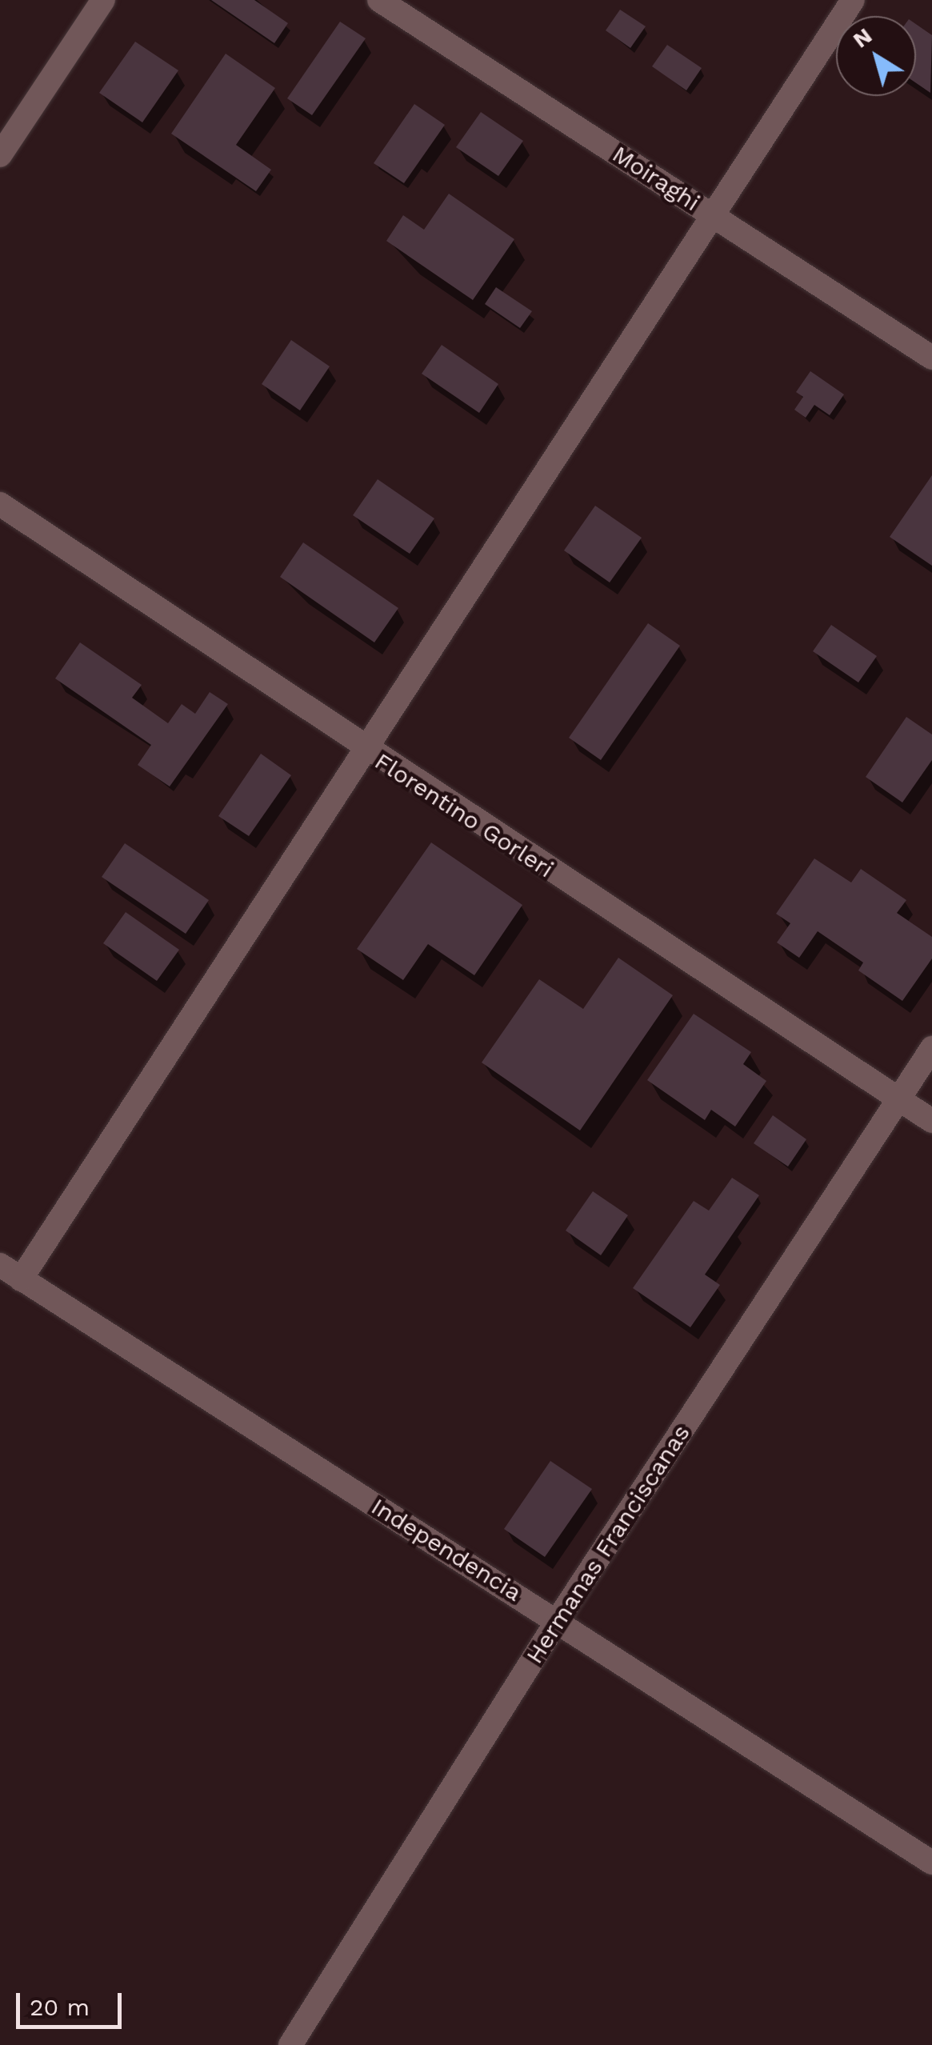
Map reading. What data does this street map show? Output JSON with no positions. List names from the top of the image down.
{
  "streets": {
    "street": [
      "Moiraghi",
      "Florentino Gorleri",
      "Hermanas Franciscanas",
      "Independencia"
    ]
  },
  "crossings": [
    ["Florentino Gorleri", "Hermanas Franciscanas"],
    ["Hermanas Franciscanas", "Independencia"]
  ],
  "scale_bar": "20 m",
  "north": "top left"
}
